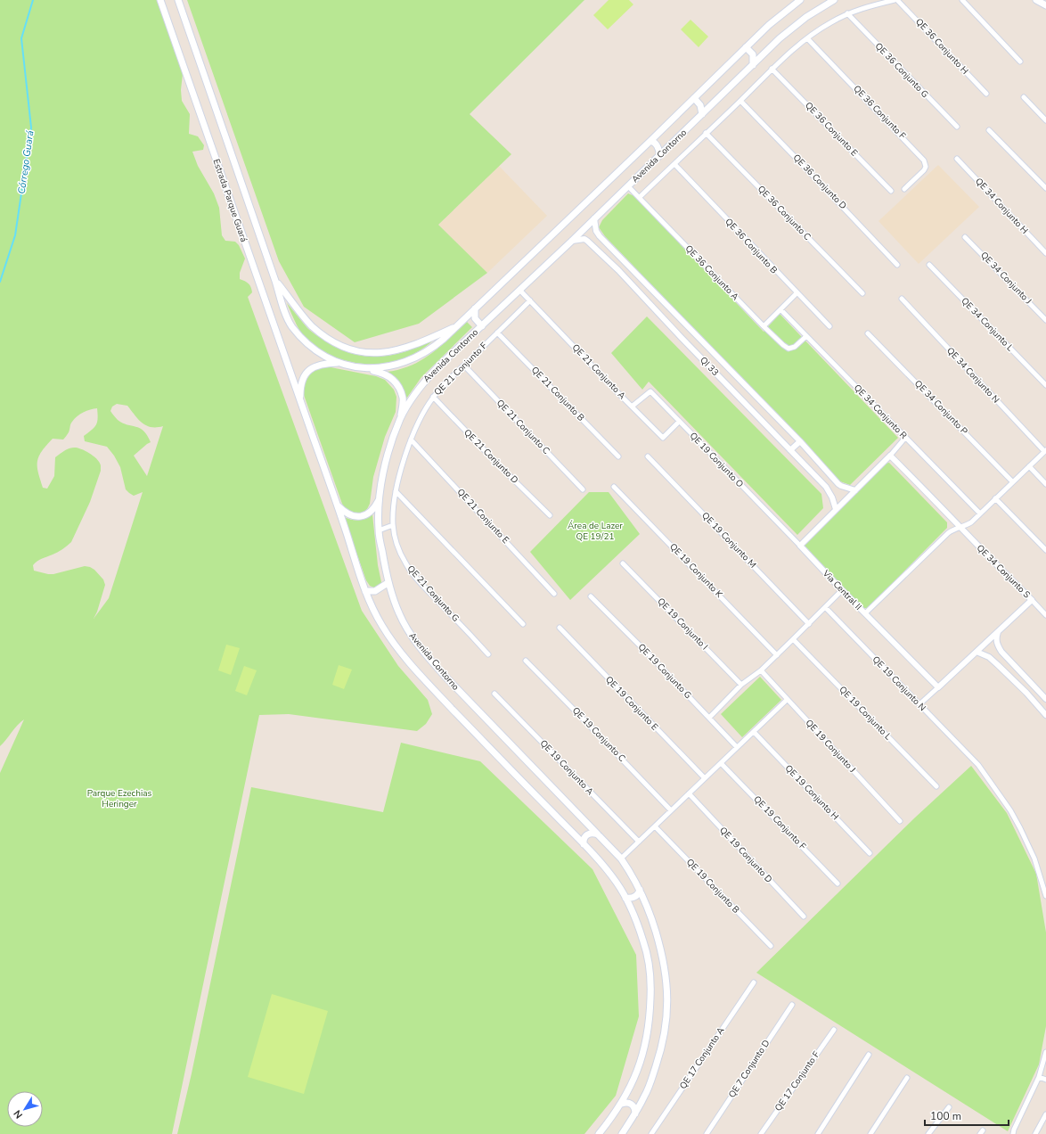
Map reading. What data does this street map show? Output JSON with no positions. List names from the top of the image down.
{
  "streets": {
    "main road": ["Avenida Contorno", "Estrada Parque Guará"],
    "street": [
      "QE 36 Conjunto H",
      "QE 36 Conjunto G",
      "QE 36 Conjunto F",
      "QE 36 Conjunto E",
      "QE 36 Conjunto D",
      "QE 34 Conjunto H",
      "QE 36 Conjunto C",
      "QE 36 Conjunto B",
      "QE 36 Conjunto A",
      "QE 34 Conjunto J",
      "QE 34 Conjunto L",
      "QI 33",
      "QE 21 Conjunto F",
      "QE 21 Conjunto A",
      "QE 34 Conjunto N",
      "QE 21 Conjunto B",
      "QE 34 Conjunto P",
      "QE 34 Conjunto R",
      "QE 21 Conjunto C",
      "QE 21 Conjunto D",
      "QE 19 Conjunto O",
      "QE 21 Conjunto E",
      "QE 19 Conjunto M",
      "QE 19 Conjunto K",
      "QE 34 Conjunto S",
      "Via Central II",
      "QE 21 Conjunto G",
      "QE 19 Conjunto I",
      "QE 19 Conjunto G",
      "QE 19 Conjunto N",
      "QE 19 Conjunto E",
      "QE 19 Conjunto L",
      "QE 19 Conjunto C",
      "QE 19 Conjunto J",
      "QE 19 Conjunto A",
      "QE 19 Conjunto H",
      "QE 19 Conjunto F",
      "QE 19 Conjunto D",
      "QE 19 Conjunto B",
      "QE 17 Conjunto A",
      "QE 7 Conjunto D",
      "QE 17 Conjunto F"
    ]
  },
  "crossings": [
    ["Avenida Contorno", "Estrada Parque Guará"],
    ["Avenida Contorno", "QE 36 Conjunto A"],
    ["Avenida Contorno", "QI 33"],
    ["Avenida Contorno", "QE 21 Conjunto A"],
    ["QE 36 Conjunto A", "QE 34 Conjunto R"],
    ["QE 21 Conjunto F", "QE 21 Conjunto A"],
    ["QE 21 Conjunto F", "QE 21 Conjunto B"],
    ["QE 21 Conjunto F", "QE 21 Conjunto C"],
    ["QE 21 Conjunto F", "QE 21 Conjunto D"],
    ["QE 21 Conjunto F", "QE 21 Conjunto E"],
    ["QE 21 Conjunto F", "QE 21 Conjunto G"],
    ["QE 21 Conjunto A", "QE 19 Conjunto O"],
    ["QE 19 Conjunto O", "Via Central II"]
  ],
  "water": ["Córrego Guará"],
  "parks": ["Área de Lazer QE 19/21", "Parque Ezechias Heringer"],
  "scale_bar": "100 m",
  "north": "bottom left"
}
